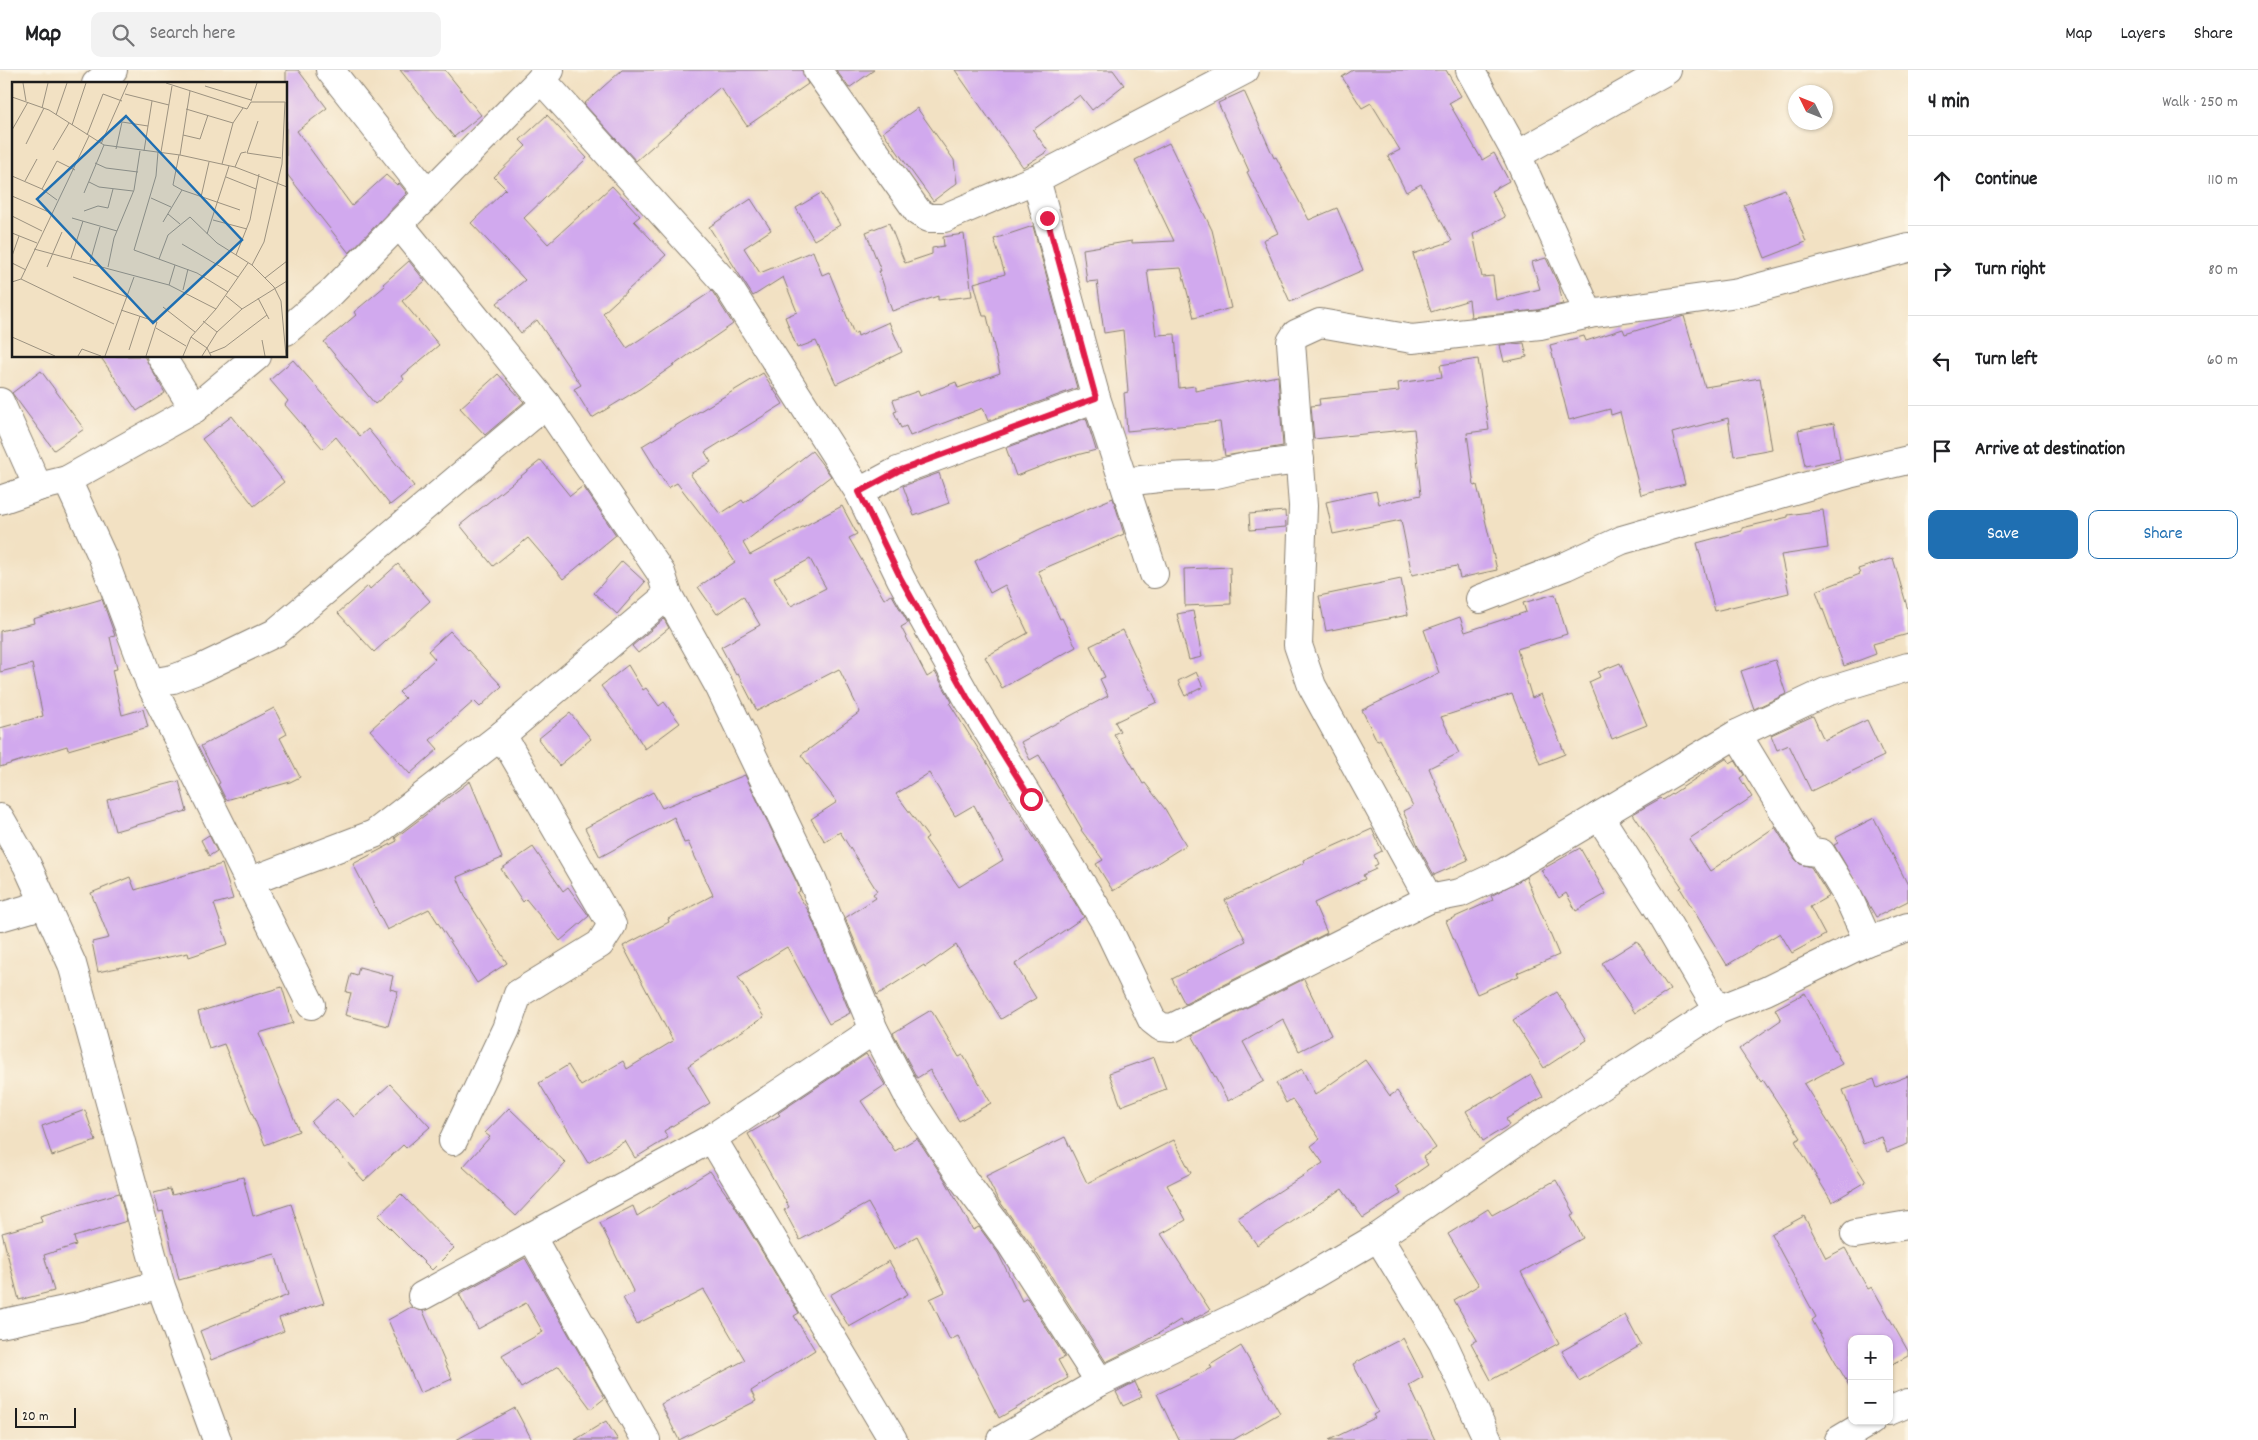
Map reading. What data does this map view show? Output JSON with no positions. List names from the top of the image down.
{
  "scale_bar": "20 m",
  "north": "top left",
  "page": {
    "header": "Map",
    "search": "Search here",
    "nav": ["Map", "Layers", "Share"],
    "heading": ["4 min", "Walk · 250 m"],
    "list": [
      ["Continue", "110 m"],
      ["Turn right", "80 m"],
      ["Turn left", "60 m"],
      "Arrive at destination"
    ],
    "buttons": ["Save", "Share"],
    "map_buttons": ["+", "−"],
    "scale": "20 m"
  }
}
